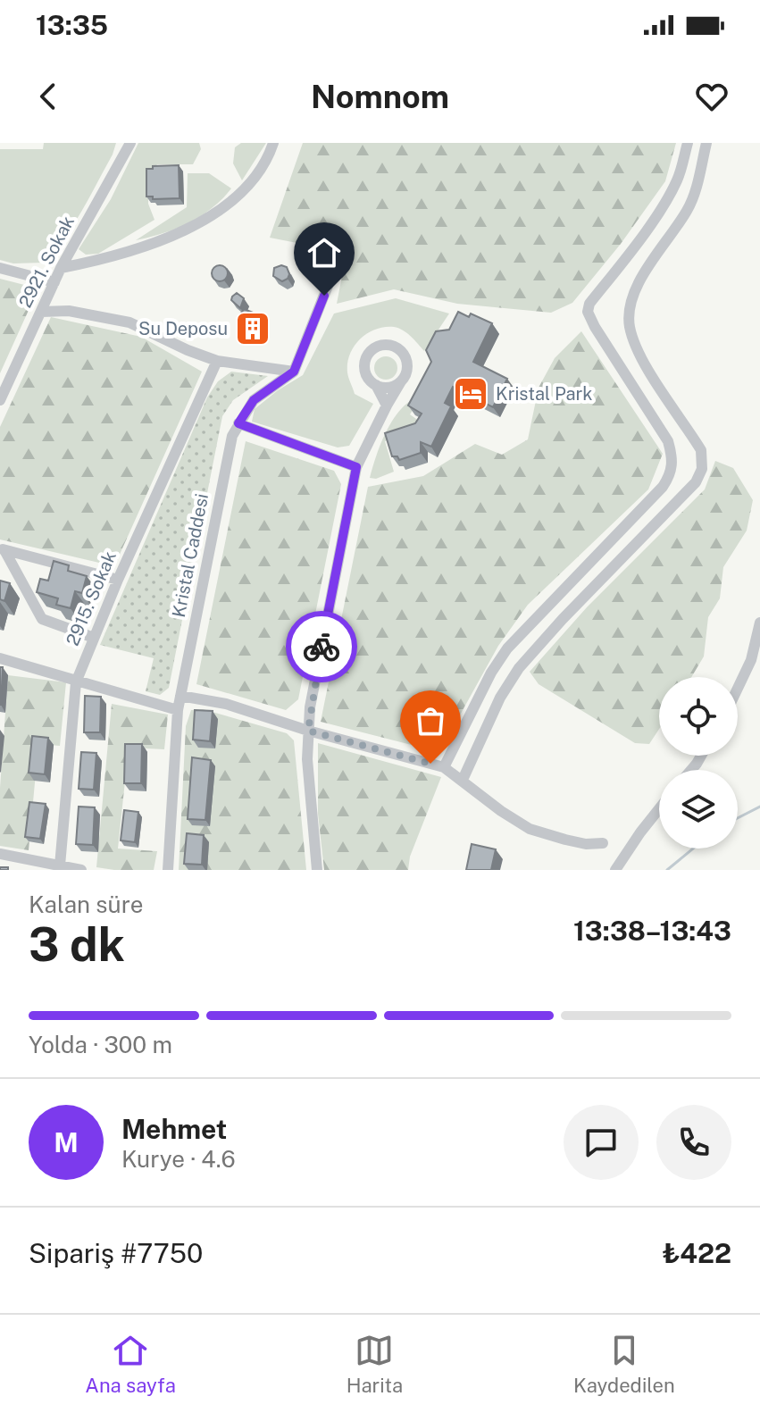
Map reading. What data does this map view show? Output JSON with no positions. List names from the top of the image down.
{
  "streets": {
    "street": ["2921. Sokak", "Kristal Caddesi", "2915. Sokak"]
  },
  "places": {
    "building": ["Su Deposu"],
    "hotel": ["Kristal Park"]
  },
  "page": {
    "status": "13:35",
    "header": "Nomnom",
    "heading": ["3 dk", "Kalan süre", "13:38–13:43"],
    "panel": [
      "Mehmet",
      "Kurye · 4.6",
      "Sipariş #7750",
      "₺422"
    ],
    "bar": "Yolda · 300 m",
    "round": "M",
    "tabs": ["Ana sayfa", "Harita", "Kaydedilen"]
  }
}
